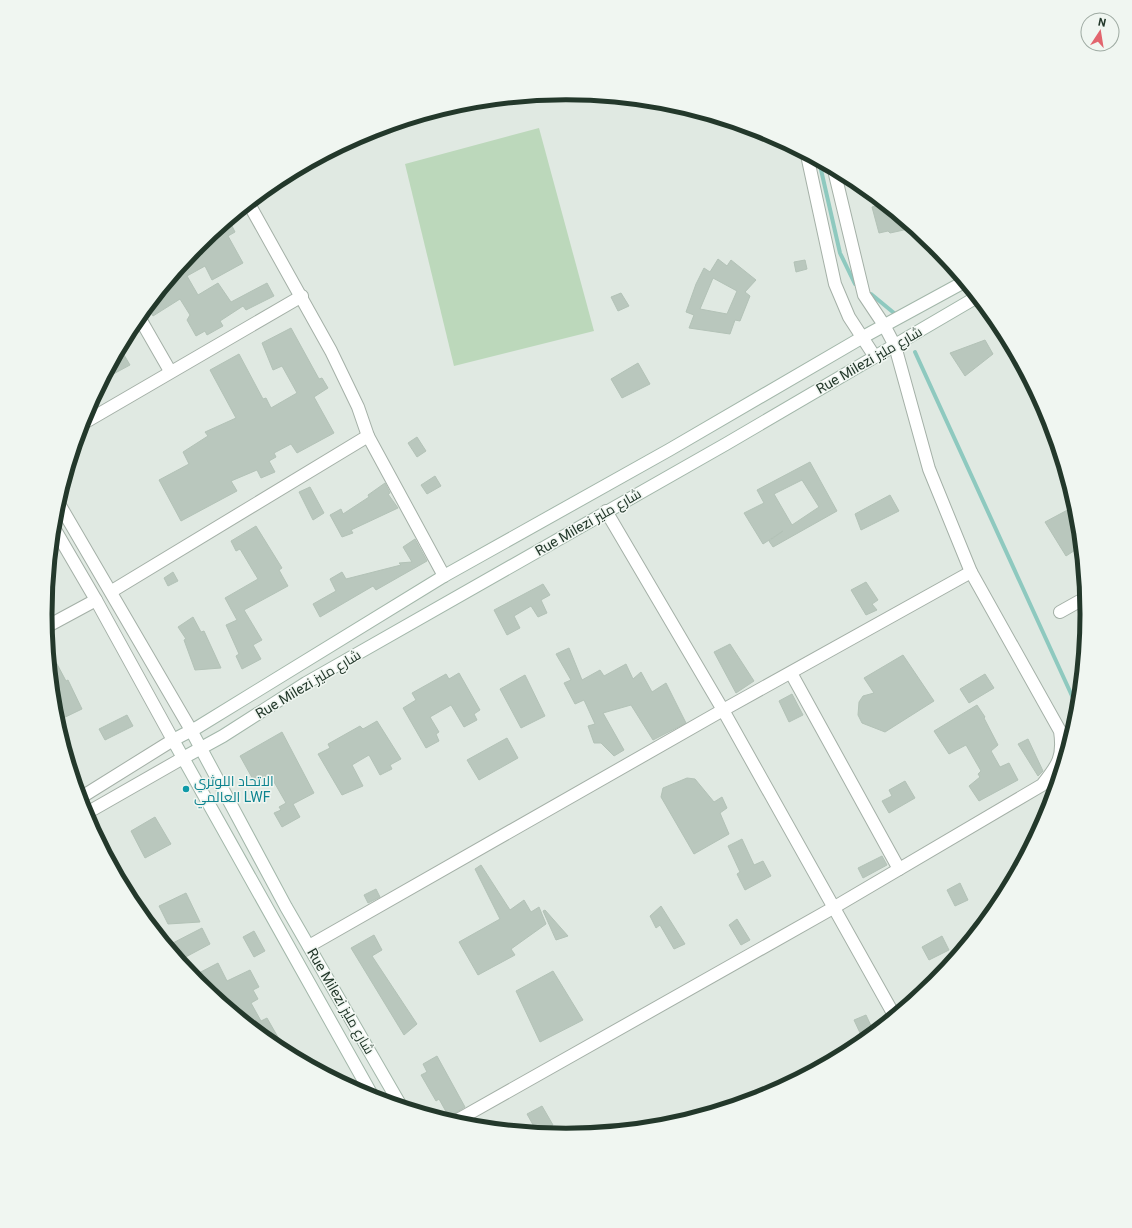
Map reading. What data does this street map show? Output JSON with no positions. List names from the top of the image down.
{
  "streets": {
    "street": ["Rue Milezi شارع مليز"]
  },
  "places": ["الاتحاد اللوثري العالمي LWF"],
  "north": "top"
}
